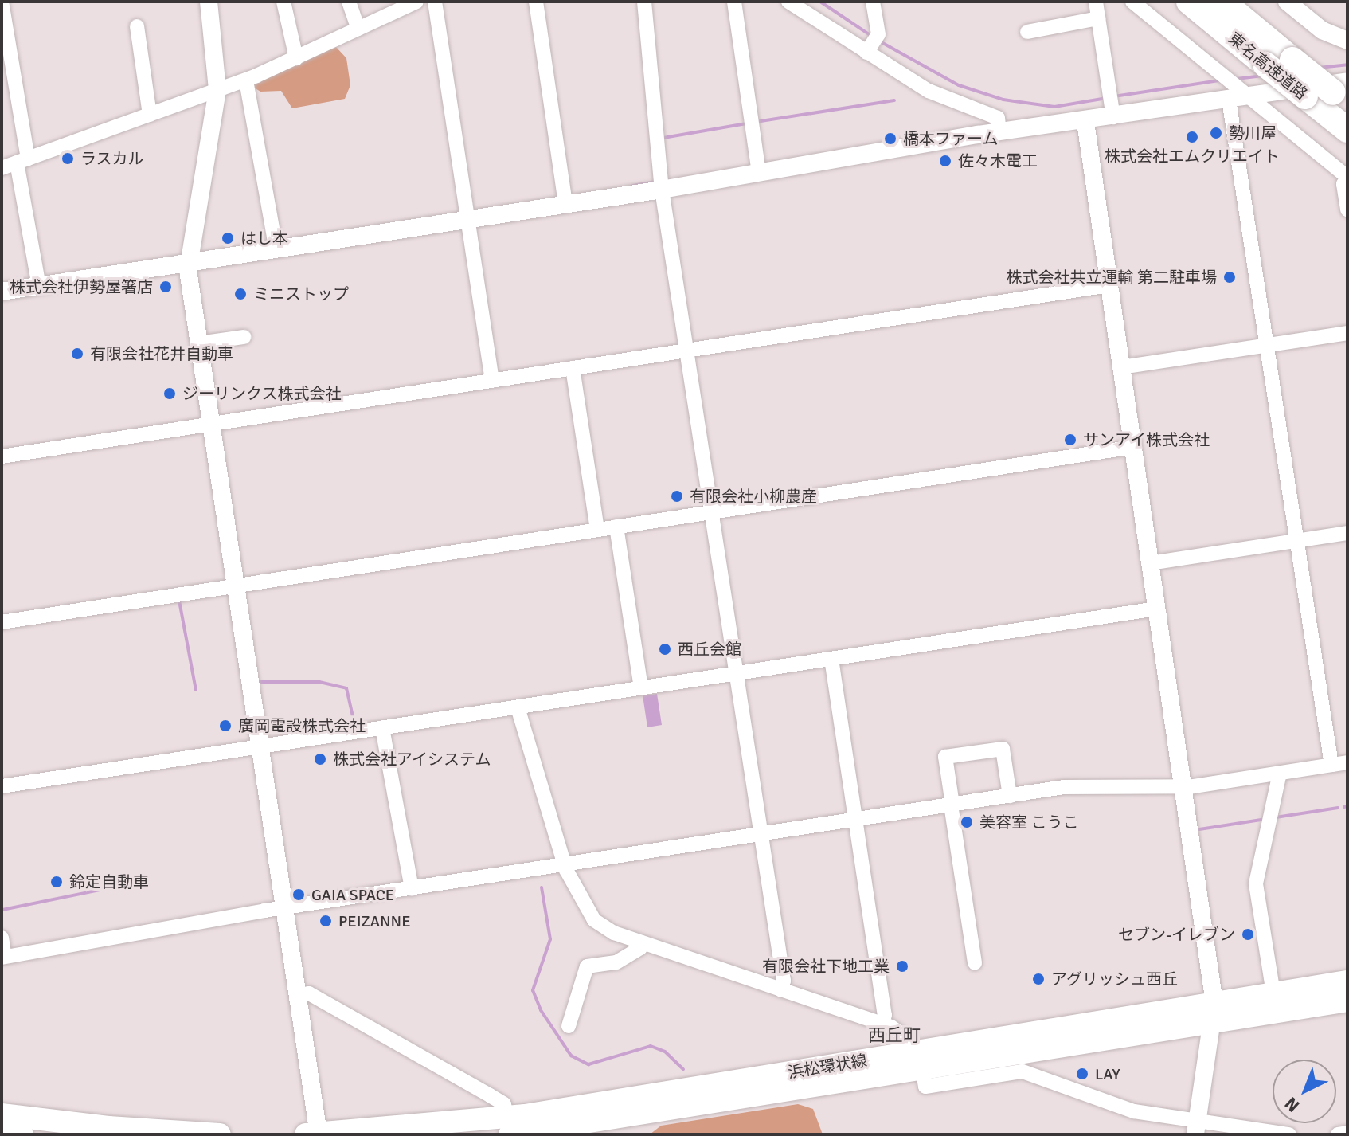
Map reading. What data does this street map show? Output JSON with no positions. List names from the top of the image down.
{
  "streets": {
    "highway": ["東名高速道路"],
    "main road": ["浜松環状線"]
  },
  "districts": ["西丘町"],
  "places": [
    "勢川屋",
    "株式会社エムクリエイト",
    "橋本ファーム",
    "ラスカル",
    "佐々木電工",
    "はし本",
    "株式会社共立運輸 第二駐車場",
    "株式会社伊勢屋箸店",
    "ミニストップ",
    "有限会社花井自動車",
    "ジーリンクス株式会社",
    "サンアイ株式会社",
    "有限会社小柳農産",
    "西丘会館",
    "廣岡電設株式会社",
    "株式会社アイシステム",
    "美容室 こうこ",
    "鈴定自動車",
    "GAIA SPACE",
    "PEIZANNE",
    "セブン-イレブン",
    "有限会社下地工業",
    "アグリッシュ西丘",
    "LAY"
  ],
  "north": "bottom left"
}
